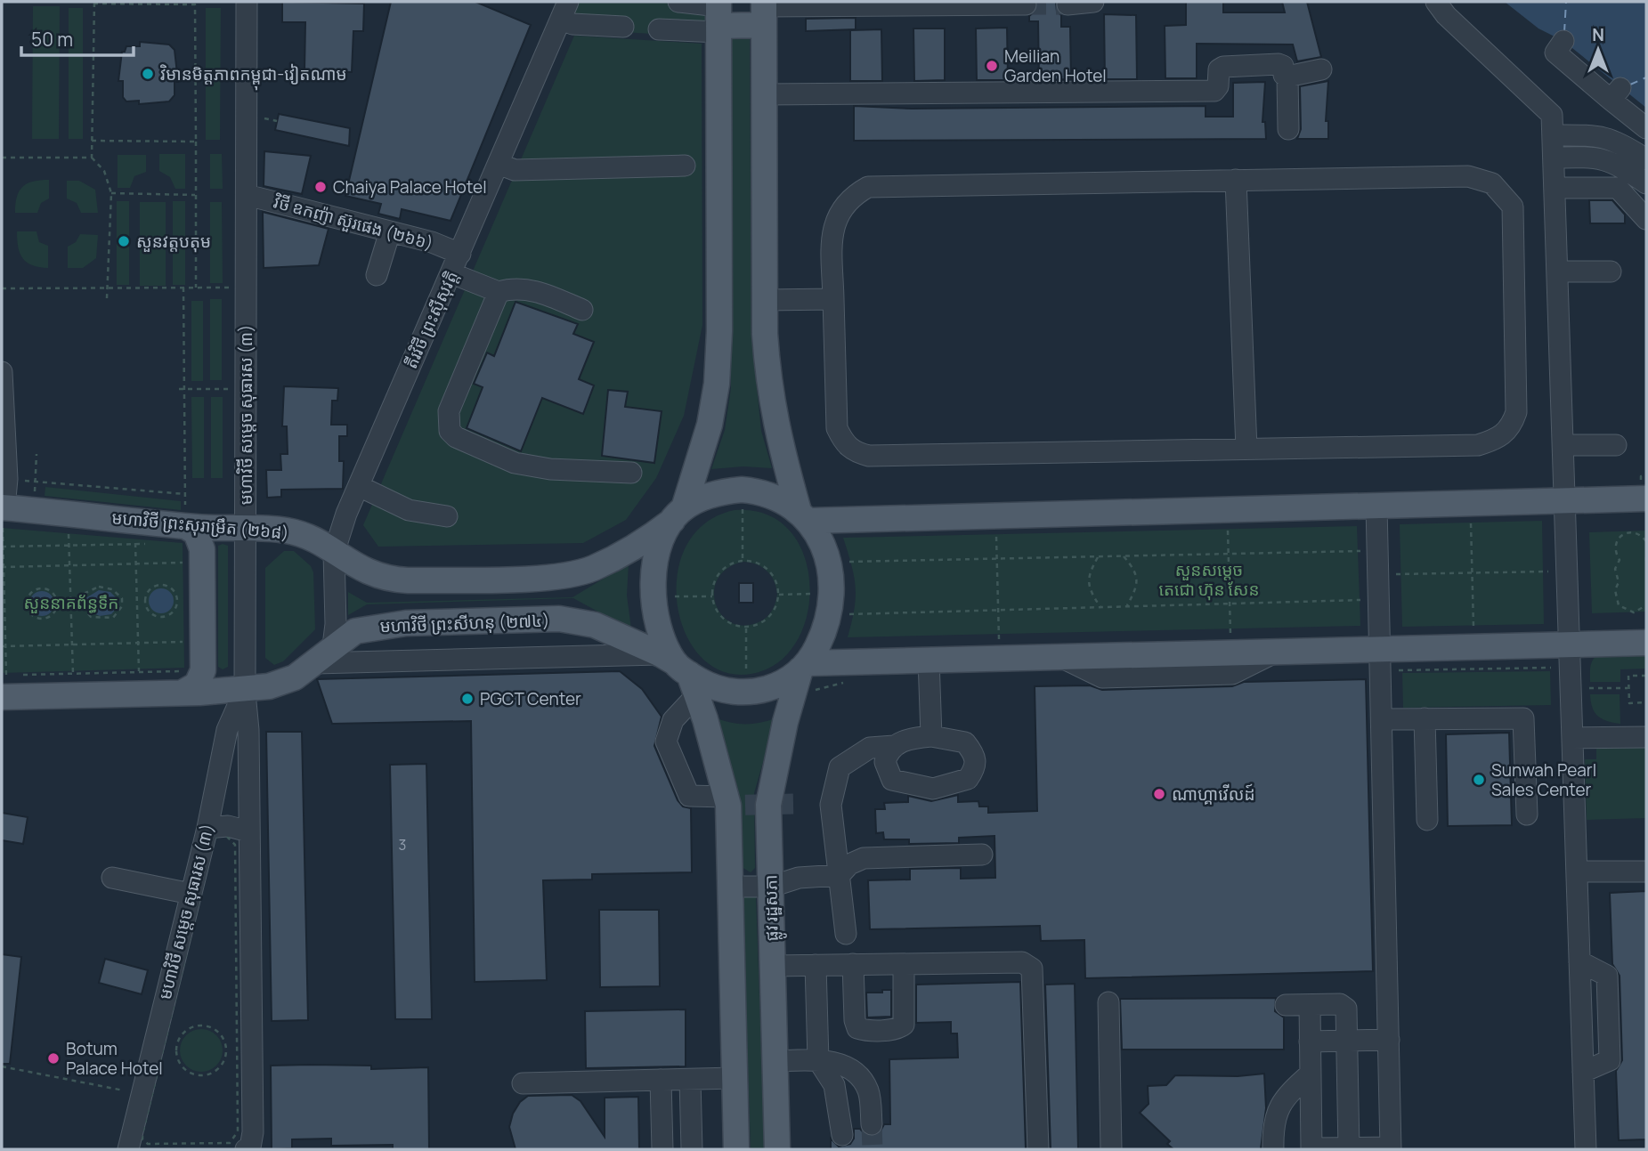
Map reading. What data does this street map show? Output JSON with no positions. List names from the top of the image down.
{
  "streets": {
    "main road": ["មហាវិថី ព្រះសុរាម្រឹត (២៦៨)", "មហាវិថី ព្រះសីហនុ (២៧៤)", "ផ្លូវ រដ្ឋសភា"],
    "street": ["វិថី ឧកញ៉ា ស៊ួរផេង (២៦៦)", "តីរវិថី ព្រះស៊ីសុវត្តិ", "មហាវិថី សម្តេច សុធារស (៣)"]
  },
  "crossings": [
    ["វិថី ឧកញ៉ា ស៊ួរផេង (២៦៦)", "តីរវិថី ព្រះស៊ីសុវត្តិ"],
    ["វិថី ឧកញ៉ា ស៊ួរផេង (២៦៦)", "មហាវិថី សម្តេច សុធារស (៣)"],
    ["តីរវិថី ព្រះស៊ីសុវត្តិ", "មហាវិថី ព្រះសុរាម្រឹត (២៦៨)"],
    ["តីរវិថី ព្រះស៊ីសុវត្តិ", "មហាវិថី ព្រះសីហនុ (២៧៤)"],
    ["មហាវិថី សម្តេច សុធារស (៣)", "មហាវិថី ព្រះសុរាម្រឹត (២៦៨)"],
    ["មហាវិថី សម្តេច សុធារស (៣)", "មហាវិថី ព្រះសីហនុ (២៧៤)"],
    ["មហាវិថី ព្រះសុរាម្រឹត (២៦៨)", "ផ្លូវ រដ្ឋសភា"],
    ["មហាវិថី ព្រះសីហនុ (២៧៤)", "ផ្លូវ រដ្ឋសភា"]
  ],
  "parks": ["សួនសម្តេច តេជោ ហ៊ុន សែន", "សួននាគព័ន្ធទឹក"],
  "places": [
    "Meilian Garden Hotel",
    "វិមានមិត្តភាពកម្ពុជា-វៀតណាម",
    "Chaiya Palace Hotel",
    "សួនវត្តបតុម",
    "PGCT Center",
    "Sunwah Pearl Sales Center",
    "ណាហ្គាវើលដ៍",
    "Botum Palace Hotel"
  ],
  "house_numbers": ["3"],
  "scale_bar": "50 m",
  "north": "top"
}
